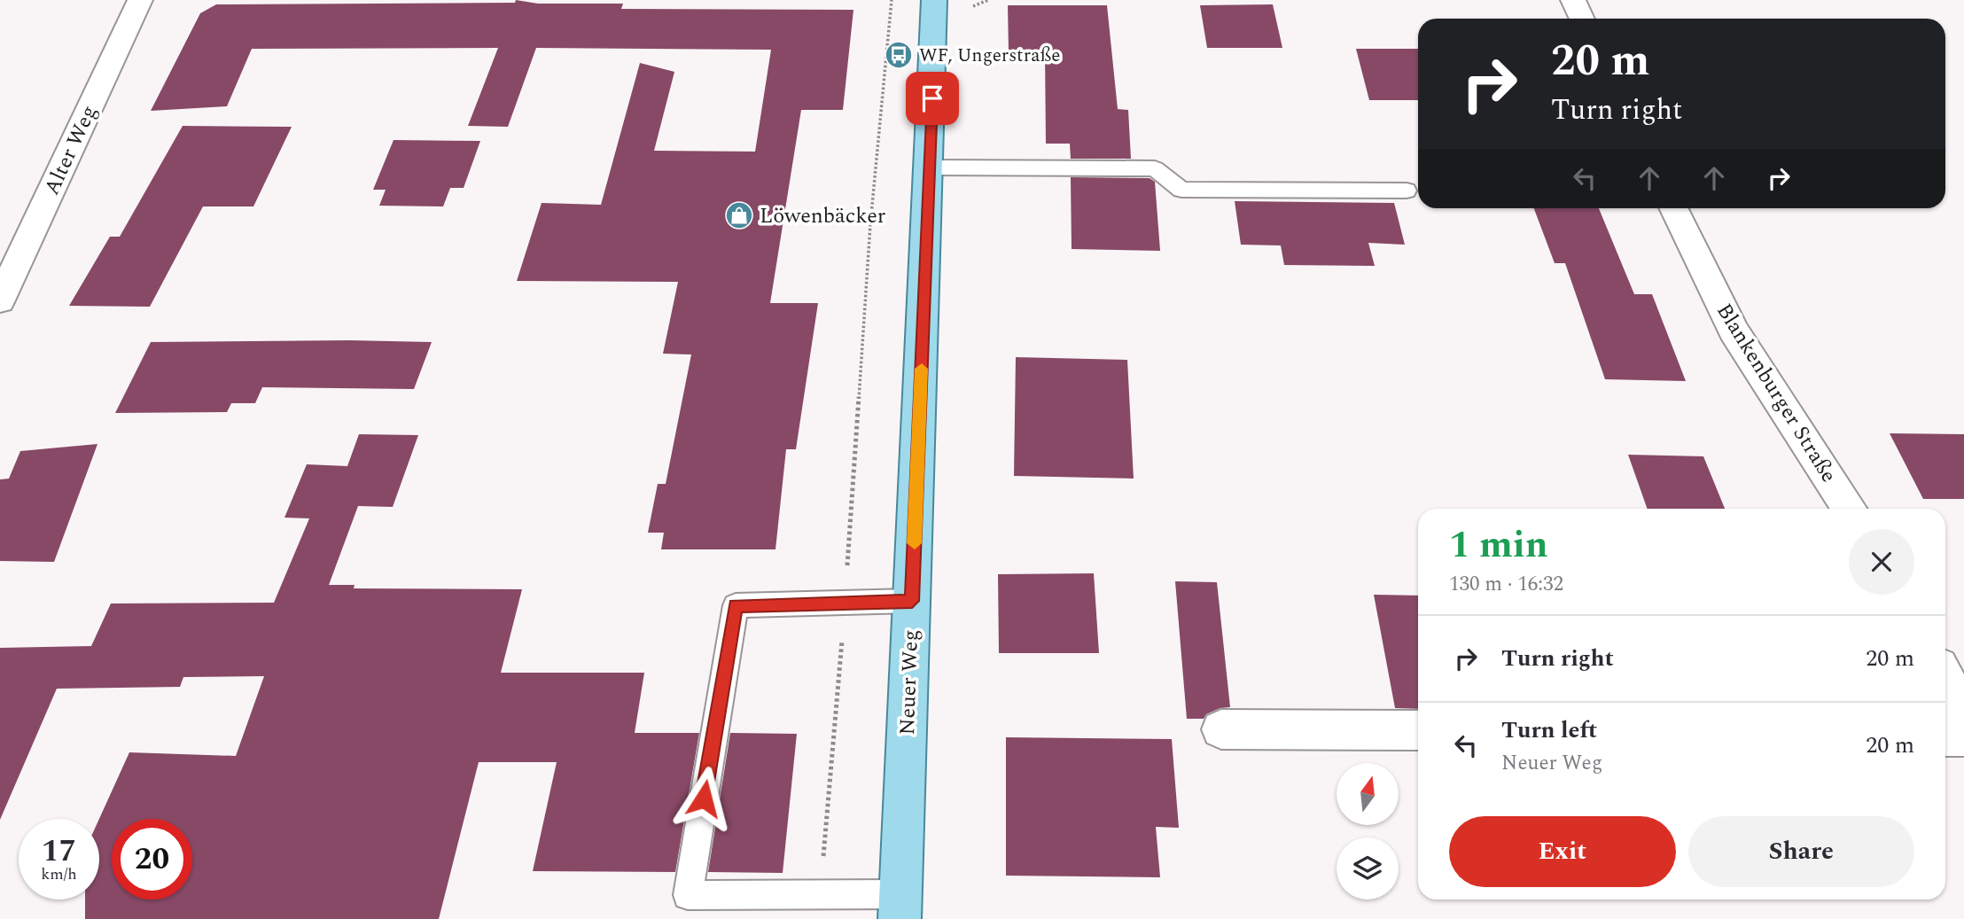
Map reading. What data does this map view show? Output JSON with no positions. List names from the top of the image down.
{
  "streets": {
    "main road": ["Neuer Weg"],
    "street": ["Alter Weg", "Blankenburger Straße"]
  },
  "places": {
    "bus stop": ["WF, Ungerstraße"],
    "shop": ["Löwenbäcker"]
  },
  "north": "top",
  "page": {
    "turn": ["20 m", "Turn right"],
    "heading": ["1 min", "130 m · 16:32"],
    "list": [
      {
        "name": "Turn right",
        "value": "20 m"
      },
      {
        "name": "Turn left",
        "note": "Neuer Weg",
        "value": "20 m"
      }
    ],
    "buttons": ["Exit", "Share"],
    "speed": "17 km/h",
    "limit": "20"
  }
}
